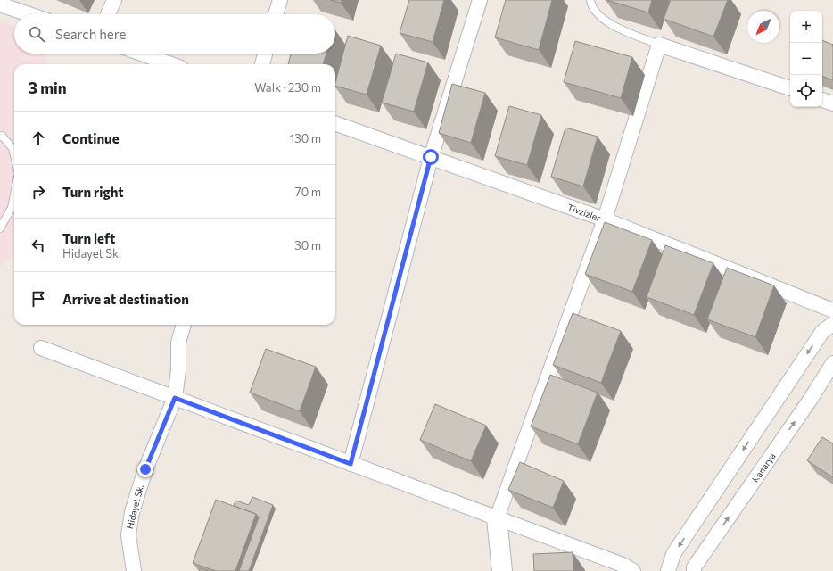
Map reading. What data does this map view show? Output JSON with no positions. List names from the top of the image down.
{
  "streets": {
    "street": ["Tivzizler", "Kanarya", "Hidayet Sk."]
  },
  "north": "bottom left",
  "page": {
    "map_buttons": ["+", "−"],
    "search": "Search here",
    "heading": ["3 min", "Walk · 230 m"],
    "list": [
      ["Continue", "130 m"],
      ["Turn right", "70 m"],
      ["Turn left", "Hidayet Sk.", "30 m"],
      "Arrive at destination"
    ]
  }
}
